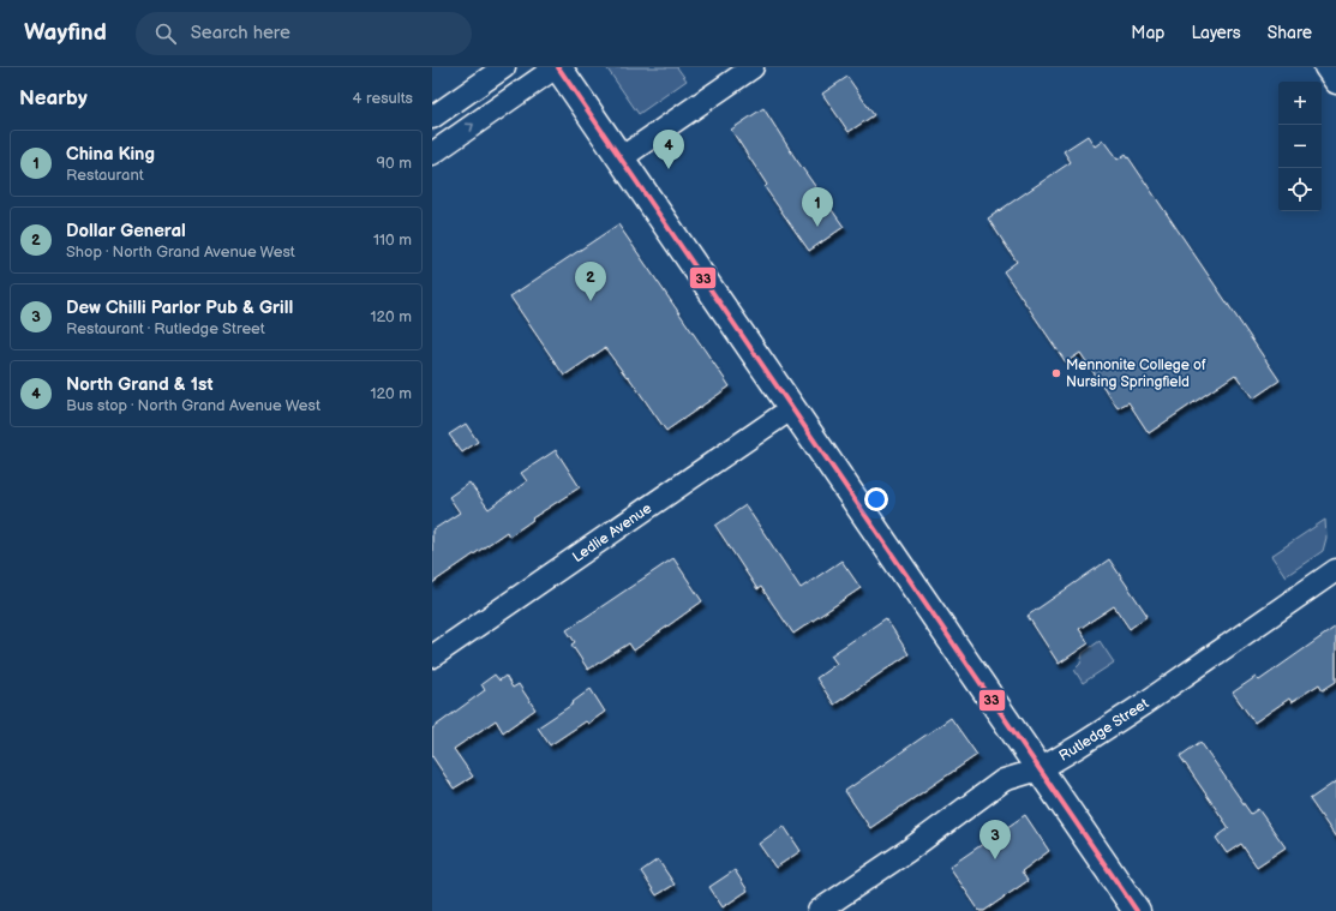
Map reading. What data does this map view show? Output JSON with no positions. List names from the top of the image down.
{
  "streets": {
    "street": ["Ledlie Avenue", "Rutledge Street"]
  },
  "places": ["Mennonite College of Nursing Springfield"],
  "lines": ["transit line 33"],
  "page": {
    "header": "Wayfind",
    "search": "Search here",
    "nav": ["Map", "Layers", "Share"],
    "heading": ["Nearby", "4 results"],
    "map_buttons": ["+", "−"],
    "list": [
      {
        "mark": "1",
        "name": "China King",
        "note": "Restaurant",
        "value": "90 m"
      },
      {
        "mark": "2",
        "name": "Dollar General",
        "note": "Shop · North Grand Avenue West",
        "value": "110 m"
      },
      {
        "mark": "3",
        "name": "Dew Chilli Parlor Pub & Grill",
        "note": "Restaurant · Rutledge Street",
        "value": "120 m"
      },
      {
        "mark": "4",
        "name": "North Grand & 1st",
        "note": "Bus stop · North Grand Avenue West",
        "value": "120 m"
      }
    ],
    "pins": [
      "4",
      "1",
      "2",
      "3"
    ]
  }
}
